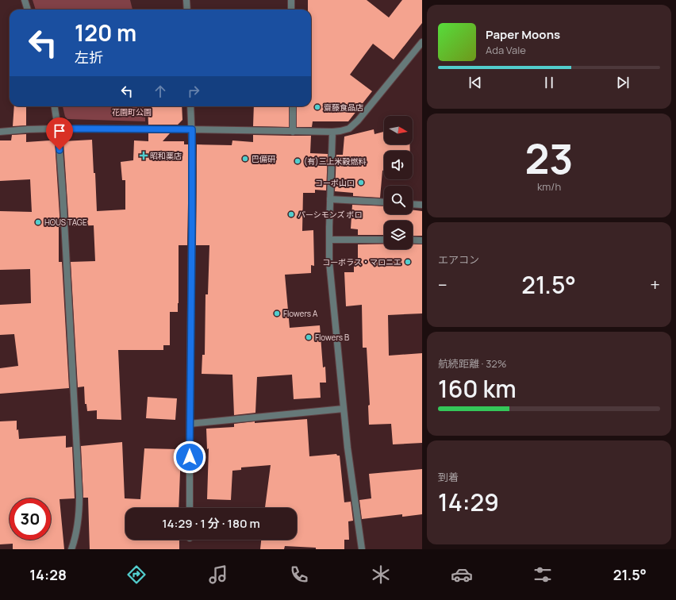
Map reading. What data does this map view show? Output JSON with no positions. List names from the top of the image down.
{
  "parks": ["花園町公園"],
  "places": {
    "other": [
      "齋藤食品店",
      "巴備研",
      "(有)三上米穀燃料",
      "コーポ山口",
      "パーシモンズ ポロ",
      "HOUS TAGE",
      "コーポラス・マロニエ",
      "Flowers A",
      "Flowers B"
    ],
    "health": ["昭和薬店"]
  },
  "north": "right",
  "page": {
    "turn": ["120 m", "左折"],
    "song": ["Paper Moons", "Ada Vale"],
    "tile": [
      ["23", "km/h"],
      "エアコン",
      ["航続距離 · 32%", "160 km"],
      ["到着", "14:29"]
    ],
    "heat": ["−", "21.5°", "+"],
    "limit": "30",
    "trip": "14:29 · 1 分 · 180 m",
    "tabs": ["14:28", "21.5°"]
  }
}
